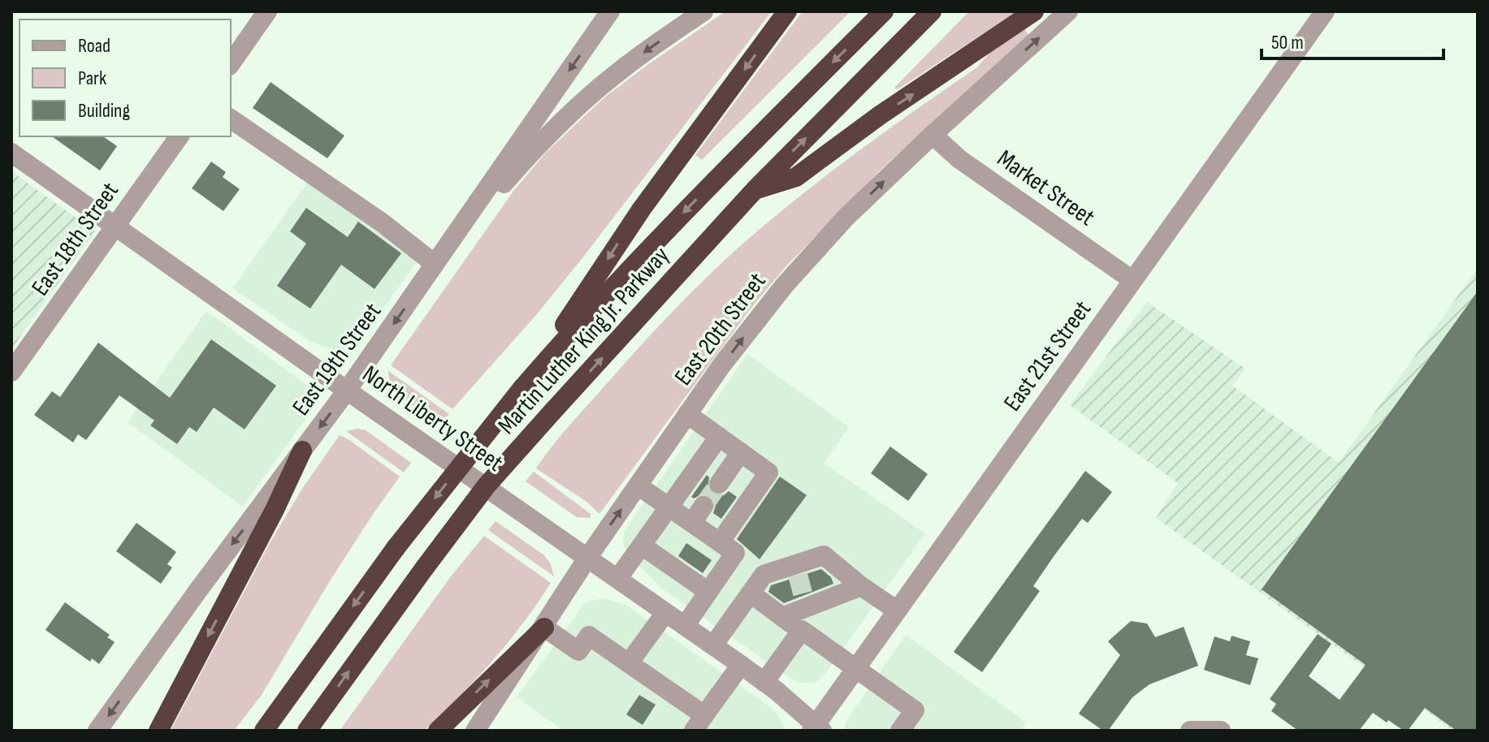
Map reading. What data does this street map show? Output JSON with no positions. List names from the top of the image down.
{
  "streets": {
    "highway": ["Martin Luther King Jr. Parkway"],
    "street": [
      "Market Street",
      "East 18th Street",
      "East 20th Street",
      "East 21st Street",
      "East 19th Street",
      "North Liberty Street"
    ]
  },
  "crossings": [
    ["Market Street", "East 20th Street"],
    ["Market Street", "East 21st Street"],
    ["East 18th Street", "North Liberty Street"],
    ["East 20th Street", "North Liberty Street"],
    ["East 21st Street", "North Liberty Street"],
    ["East 19th Street", "North Liberty Street"]
  ],
  "one_way": ["East 20th Street"],
  "legend": ["Road", "Park", "Building"],
  "scale_bar": "50 m"
}
